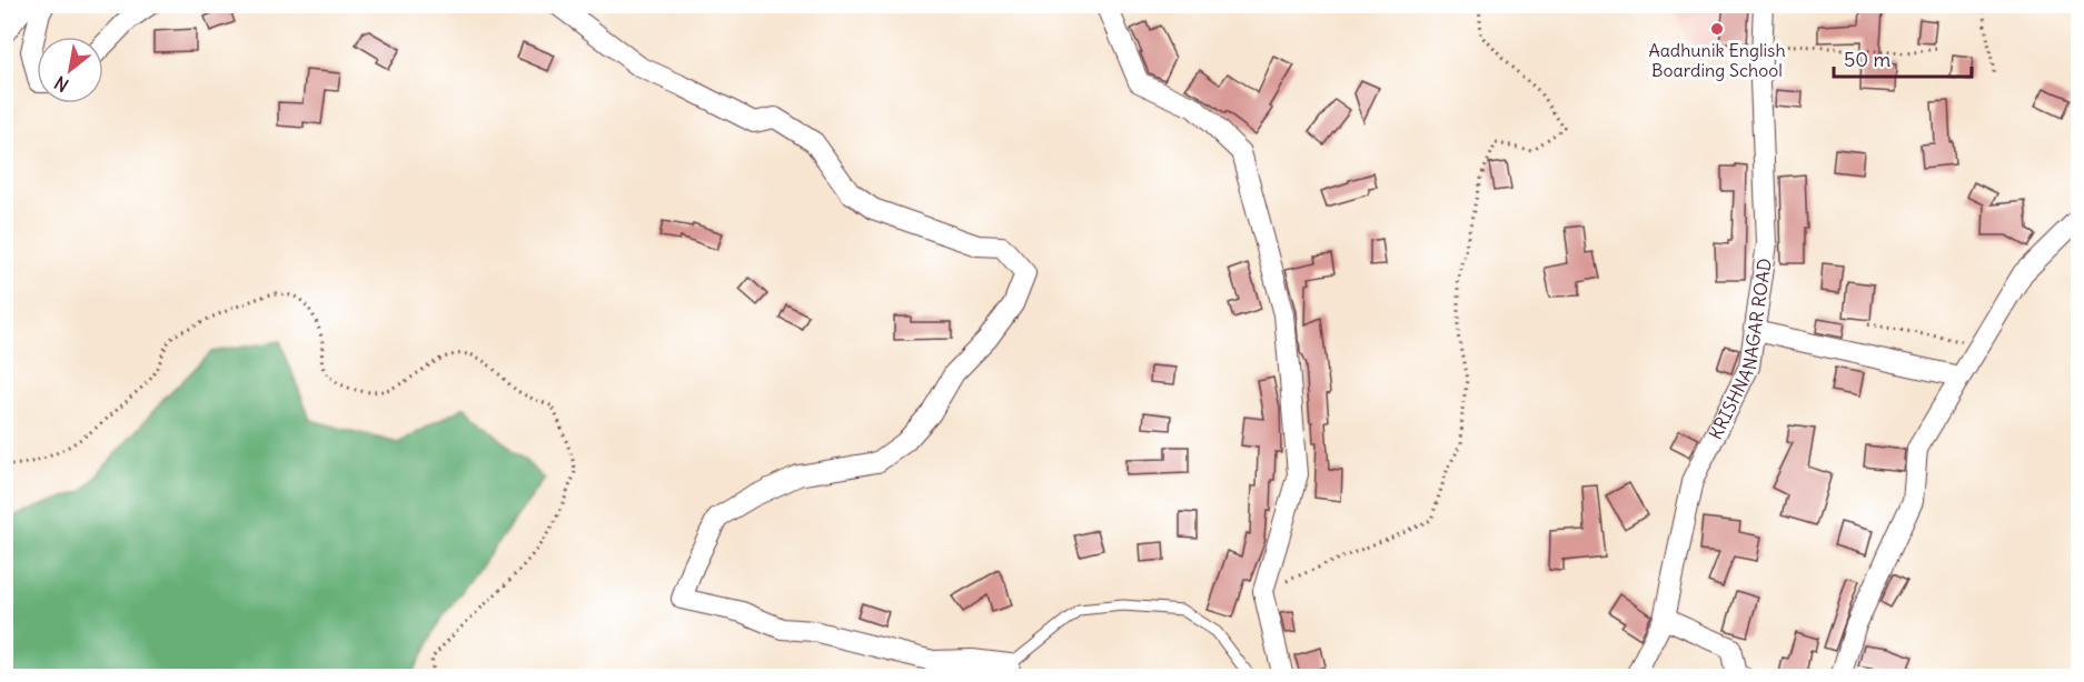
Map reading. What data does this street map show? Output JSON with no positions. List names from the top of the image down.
{
  "streets": {
    "street": ["KRISHNANAGAR ROAD"]
  },
  "places": ["Aadhunik English Boarding School"],
  "scale_bar": "50 m",
  "north": "bottom left"
}
